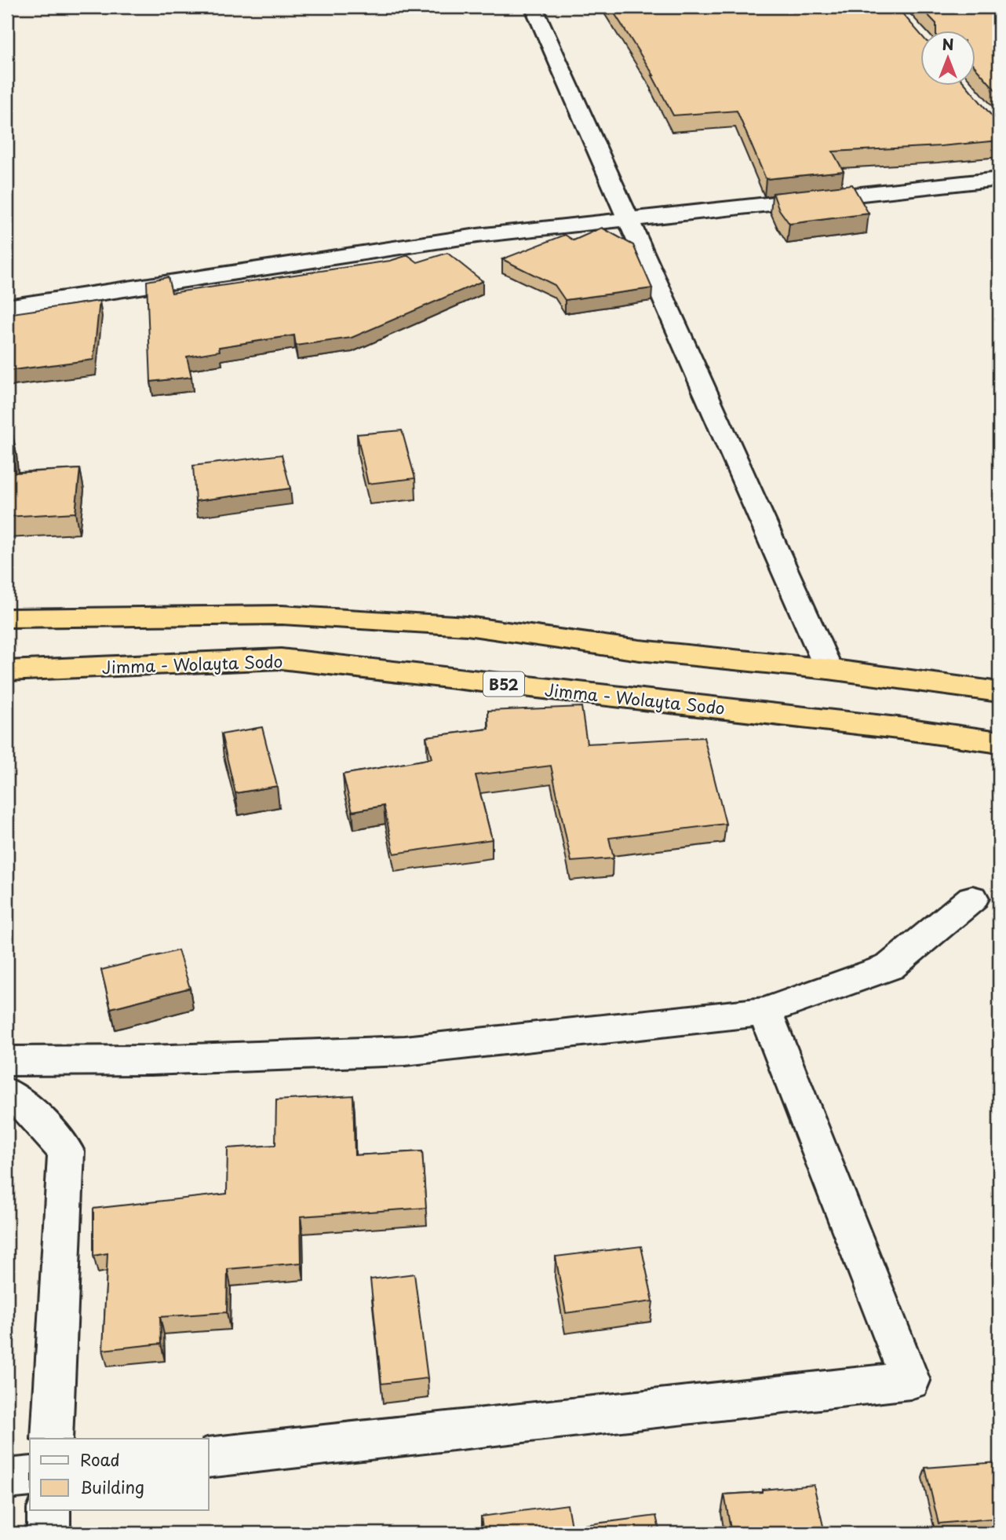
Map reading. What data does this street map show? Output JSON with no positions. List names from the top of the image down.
{
  "streets": {
    "highway": ["Jimma - Wolayta Sodo", "B52"]
  },
  "legend": ["Road", "Building"],
  "north": "top"
}
